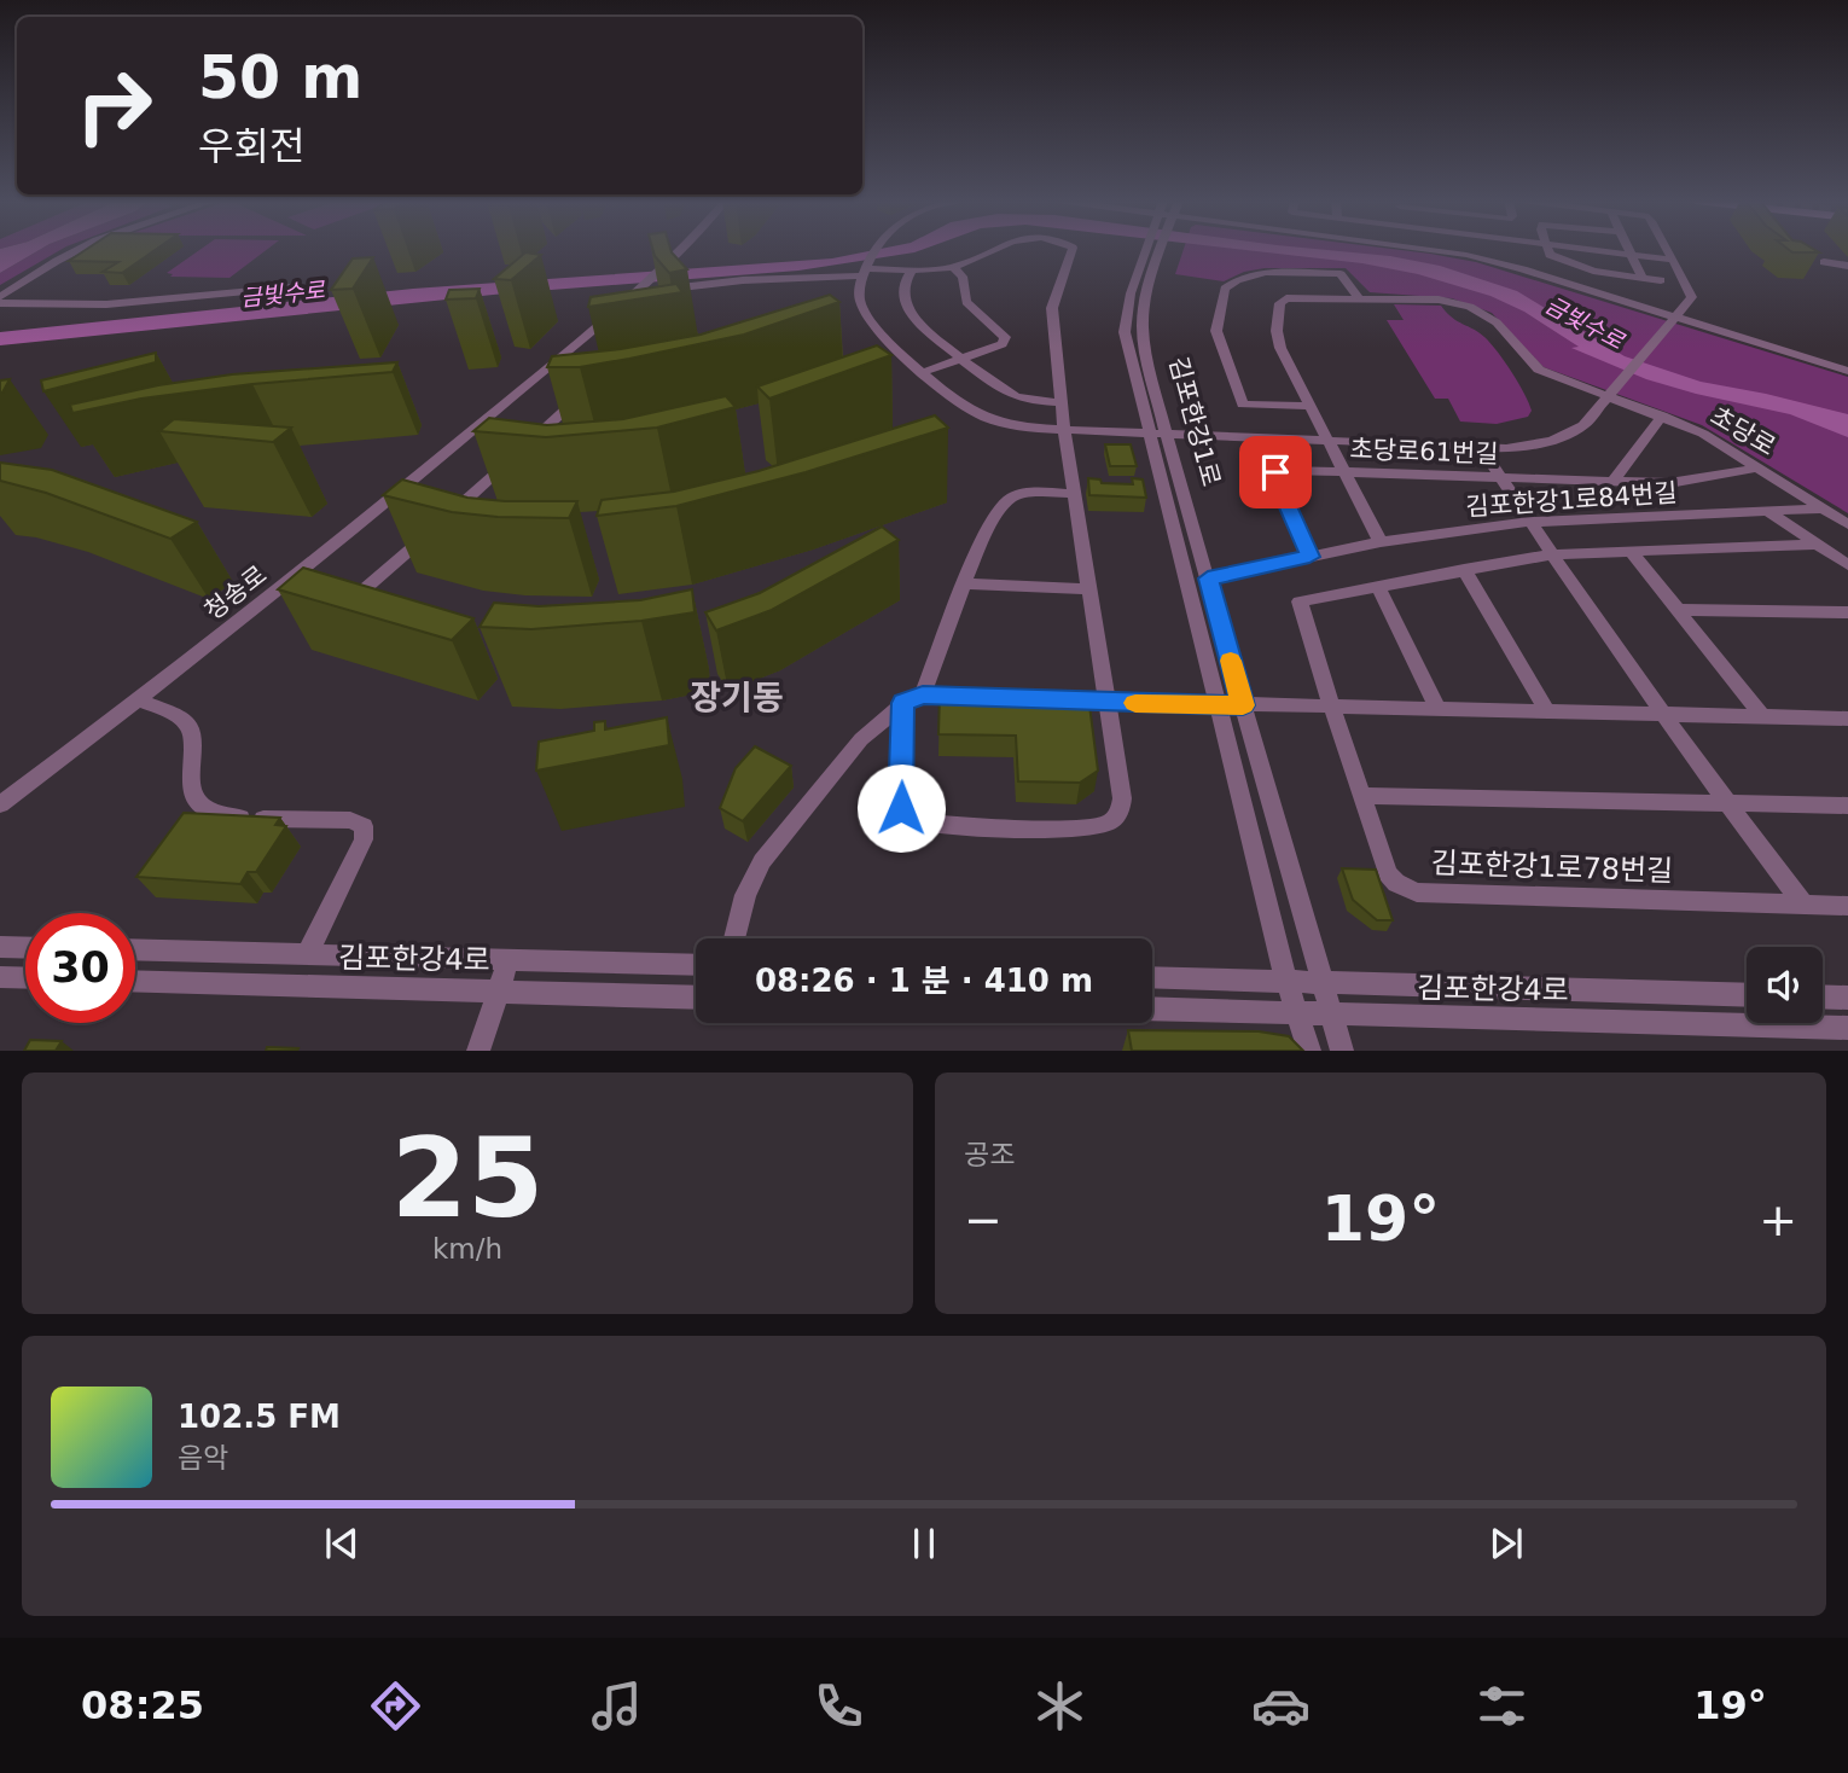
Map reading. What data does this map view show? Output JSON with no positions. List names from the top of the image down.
{
  "streets": {
    "street": [
      "김포한강1로",
      "초당로",
      "초당로61번길",
      "김포한강1로84번길",
      "청송로",
      "김포한강1로78번길",
      "김포한강4로"
    ]
  },
  "crossings": [
    ["김포한강1로", "김포한강1로84번길"],
    ["김포한강1로", "김포한강4로"],
    ["초당로", "초당로61번길"],
    ["초당로61번길", "김포한강1로84번길"],
    ["청송로", "김포한강4로"]
  ],
  "districts": ["장기동"],
  "water": ["금빛수로"],
  "page": {
    "turn": ["50 m", "우회전"],
    "limit": "30",
    "trip": "08:26 · 1 분 · 410 m",
    "tile": [
      ["25", "km/h"],
      "공조"
    ],
    "heat": ["−", "19°", "+"],
    "song": ["102.5 FM", "음악"],
    "tabs": ["08:25", "19°"]
  }
}
